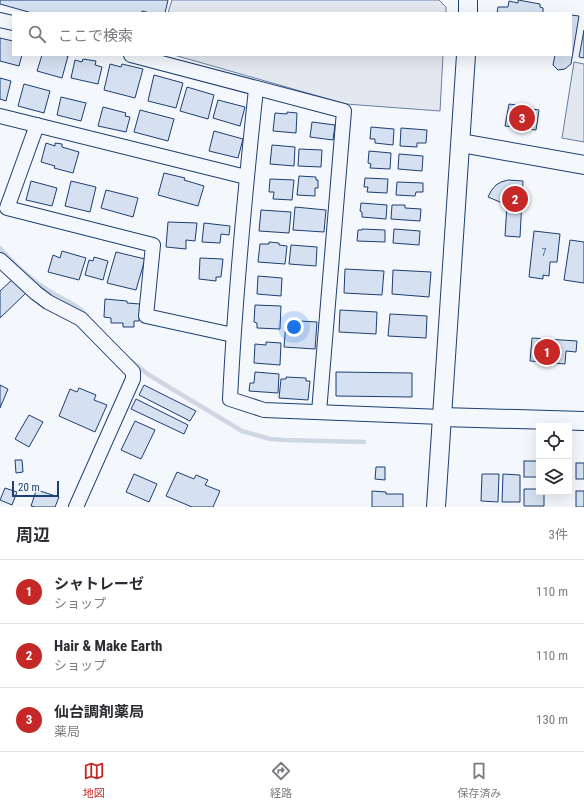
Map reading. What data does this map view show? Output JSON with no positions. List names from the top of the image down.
{
  "house_numbers": ["7"],
  "scale_bar": "20 m",
  "page": {
    "search": "ここで検索",
    "pins": ["3", "2", "1"],
    "scale": "20 m",
    "heading": ["周辺", "3件"],
    "list": [
      {
        "mark": "1",
        "name": "シャトレーゼ",
        "note": "ショップ",
        "value": "110 m"
      },
      {
        "mark": "2",
        "name": "Hair & Make Earth",
        "note": "ショップ",
        "value": "110 m"
      },
      {
        "mark": "3",
        "name": "仙台調剤薬局",
        "note": "薬局",
        "value": "130 m"
      }
    ],
    "nav": ["地図", "経路", "保存済み"]
  }
}
